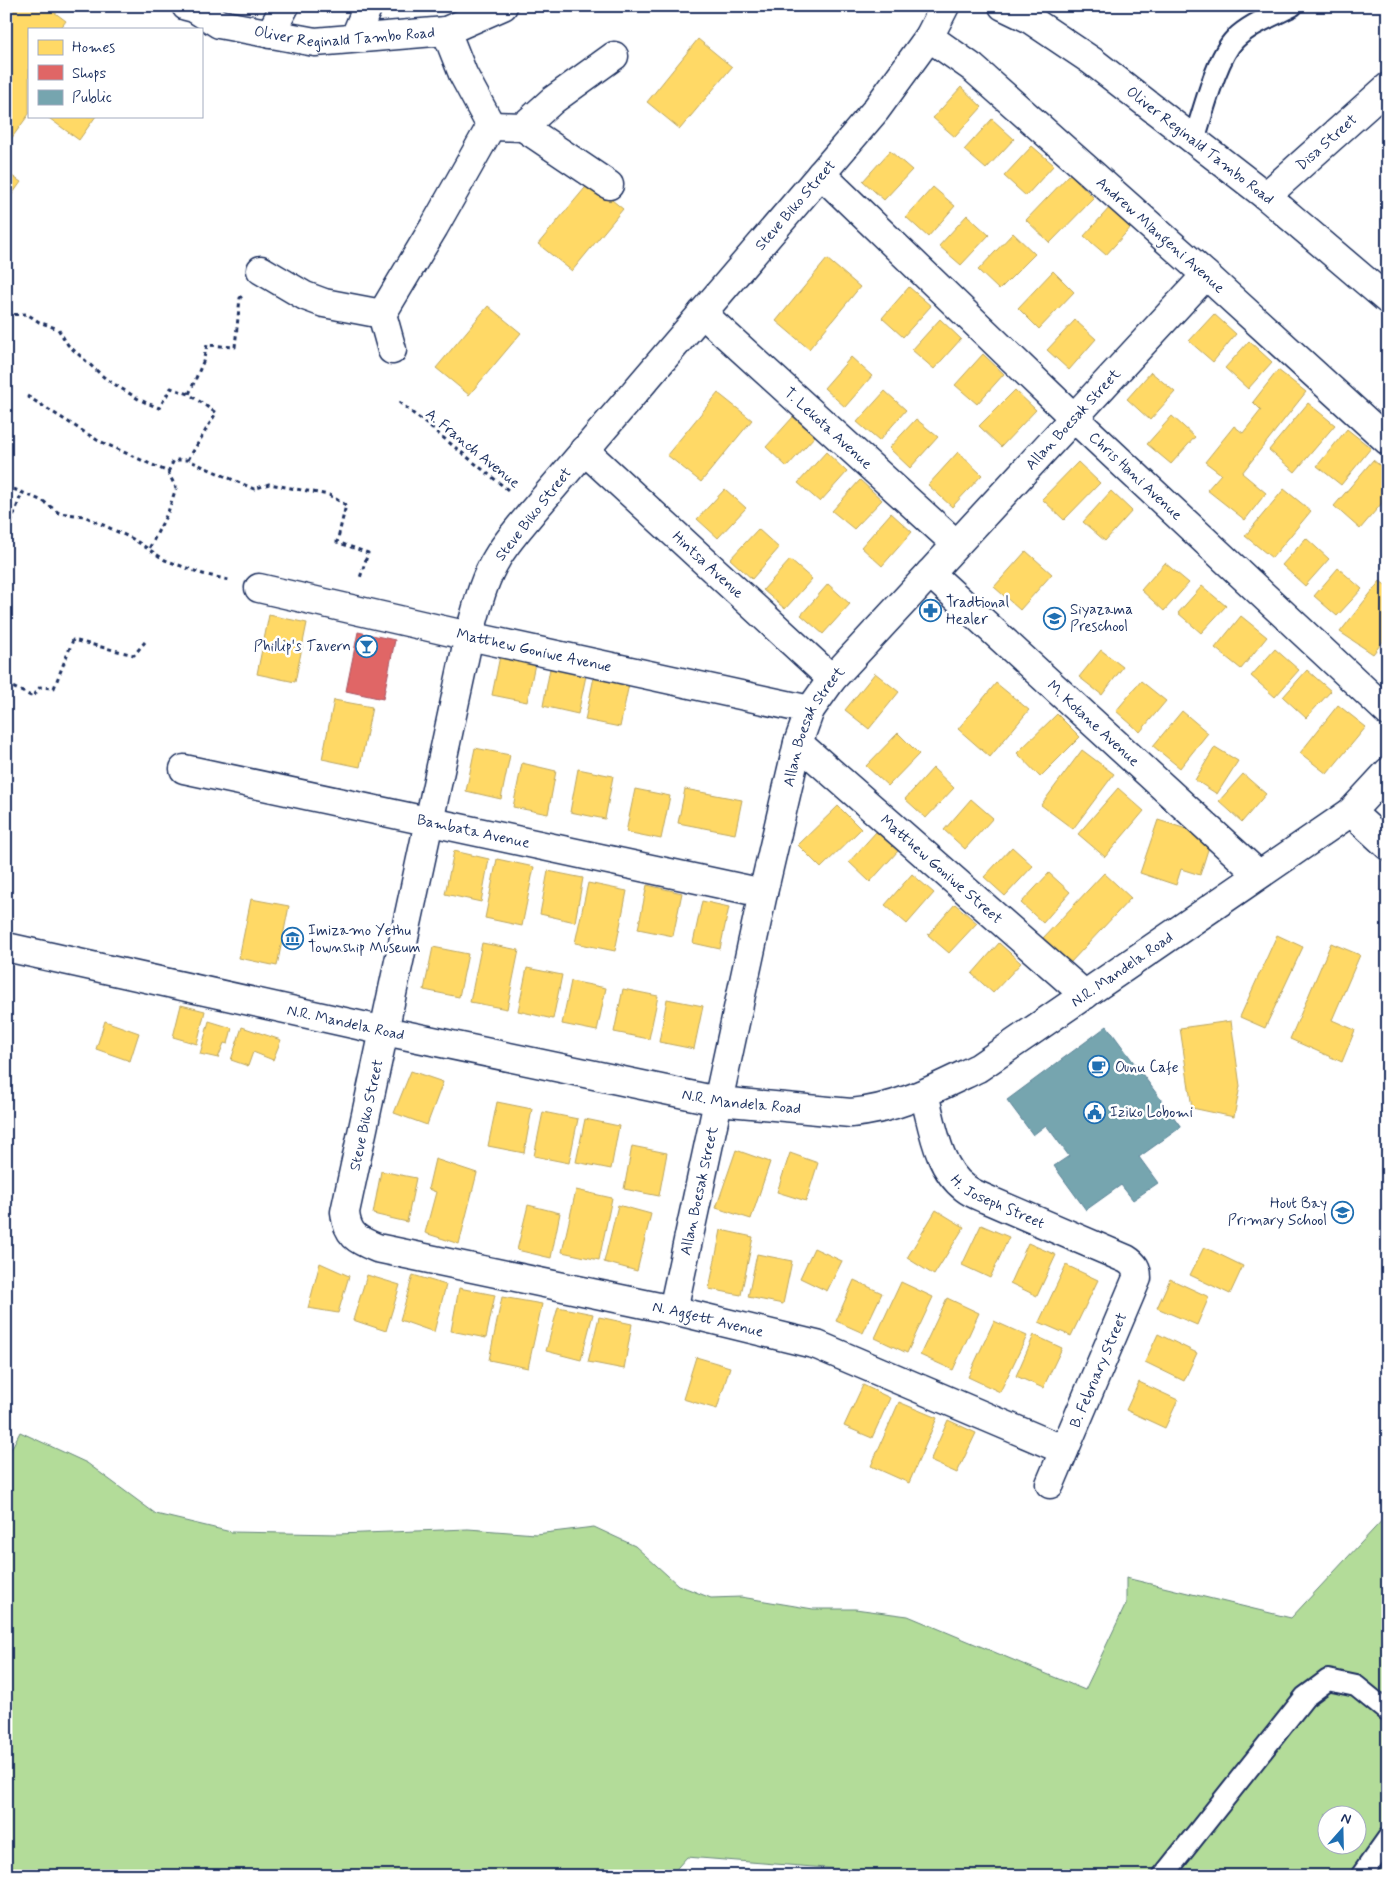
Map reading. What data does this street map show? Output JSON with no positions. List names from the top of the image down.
{
  "streets": {
    "street": [
      "Oliver Reginald Tambo Road",
      "Disa Street",
      "Steve Biko Street",
      "Andrew Mlangeni Avenue",
      "Allan Boesak Street",
      "T. Lekota Avenue",
      "Chris Hani Avenue",
      "Hintsa Avenue",
      "Matthew Goniwe Avenue",
      "M. Kotane Avenue",
      "Bambata Avenue",
      "Matthew Goniwe Street",
      "N.R. Mandela Road",
      "H. Joseph Street",
      "N. Aggett Avenue",
      "B. February Street"
    ],
    "path": ["A. Franch Avenue"]
  },
  "crossings": [
    ["Oliver Reginald Tambo Road", "Disa Street"],
    ["Steve Biko Street", "Andrew Mlangeni Avenue"],
    ["Steve Biko Street", "T. Lekota Avenue"],
    ["Steve Biko Street", "A. Franch Avenue"],
    ["Steve Biko Street", "Chris Hani Avenue"],
    ["Steve Biko Street", "Hintsa Avenue"],
    ["Steve Biko Street", "Matthew Goniwe Avenue"],
    ["Steve Biko Street", "Bambata Avenue"],
    ["Steve Biko Street", "N.R. Mandela Road"],
    ["Steve Biko Street", "N. Aggett Avenue"],
    ["Andrew Mlangeni Avenue", "Allan Boesak Street"],
    ["Allan Boesak Street", "T. Lekota Avenue"],
    ["Allan Boesak Street", "Chris Hani Avenue"],
    ["Allan Boesak Street", "Hintsa Avenue"],
    ["Allan Boesak Street", "Matthew Goniwe Avenue"],
    ["Allan Boesak Street", "M. Kotane Avenue"],
    ["Allan Boesak Street", "Bambata Avenue"],
    ["Allan Boesak Street", "Matthew Goniwe Street"],
    ["Allan Boesak Street", "N.R. Mandela Road"],
    ["Allan Boesak Street", "N. Aggett Avenue"],
    ["M. Kotane Avenue", "N.R. Mandela Road"],
    ["Matthew Goniwe Street", "N.R. Mandela Road"],
    ["N.R. Mandela Road", "H. Joseph Street"],
    ["H. Joseph Street", "B. February Street"],
    ["N. Aggett Avenue", "B. February Street"]
  ],
  "places": {
    "pharmacy": ["Tradtional Healer"],
    "school or university": ["Siyazama Preschool", "Hout Bay Primary School"],
    "bar": ["Phillip's Tavern"],
    "museum": ["Imizamo Yethu Township Museum"],
    "cafe": ["Ounu Cafe"],
    "public building": ["Iziko Lobomi"]
  },
  "legend": ["Homes", "Shops", "Public"],
  "north": "top"
}
